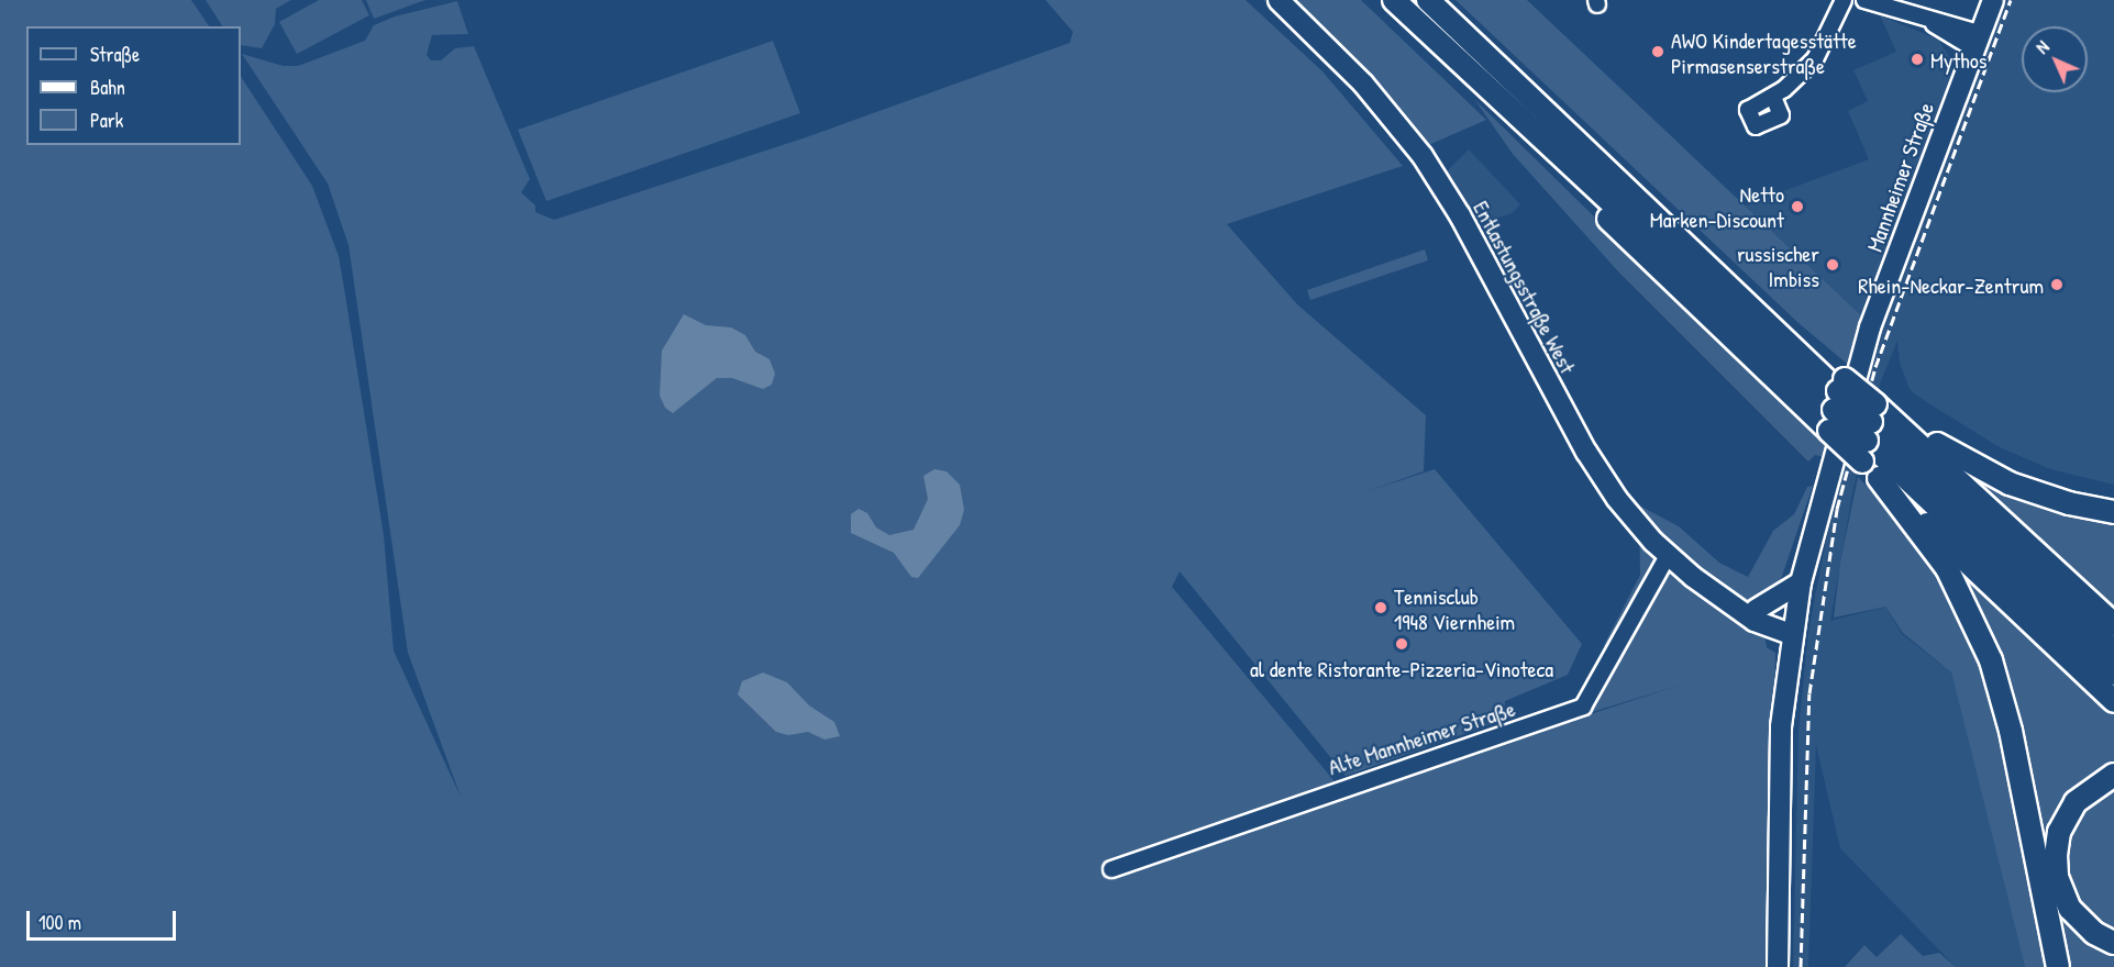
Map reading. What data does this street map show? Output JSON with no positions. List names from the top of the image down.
{
  "streets": {
    "main road": ["Mannheimer Straße", "Entlastungsstraße West"],
    "street": ["Alte Mannheimer Straße"]
  },
  "crossings": [
    ["Entlastungsstraße West", "Alte Mannheimer Straße"]
  ],
  "places": [
    "AWO Kindertagesstätte Pirmasenserstraße",
    "Mythos",
    "Netto Marken-Discount",
    "russischer Imbiss",
    "Rhein-Neckar-Zentrum",
    "Tennisclub 1948 Viernheim",
    "al dente Ristorante-Pizzeria-Vinoteca"
  ],
  "legend": ["Straße", "Bahn", "Park"],
  "scale_bar": "100 m",
  "north": "top left"
}
